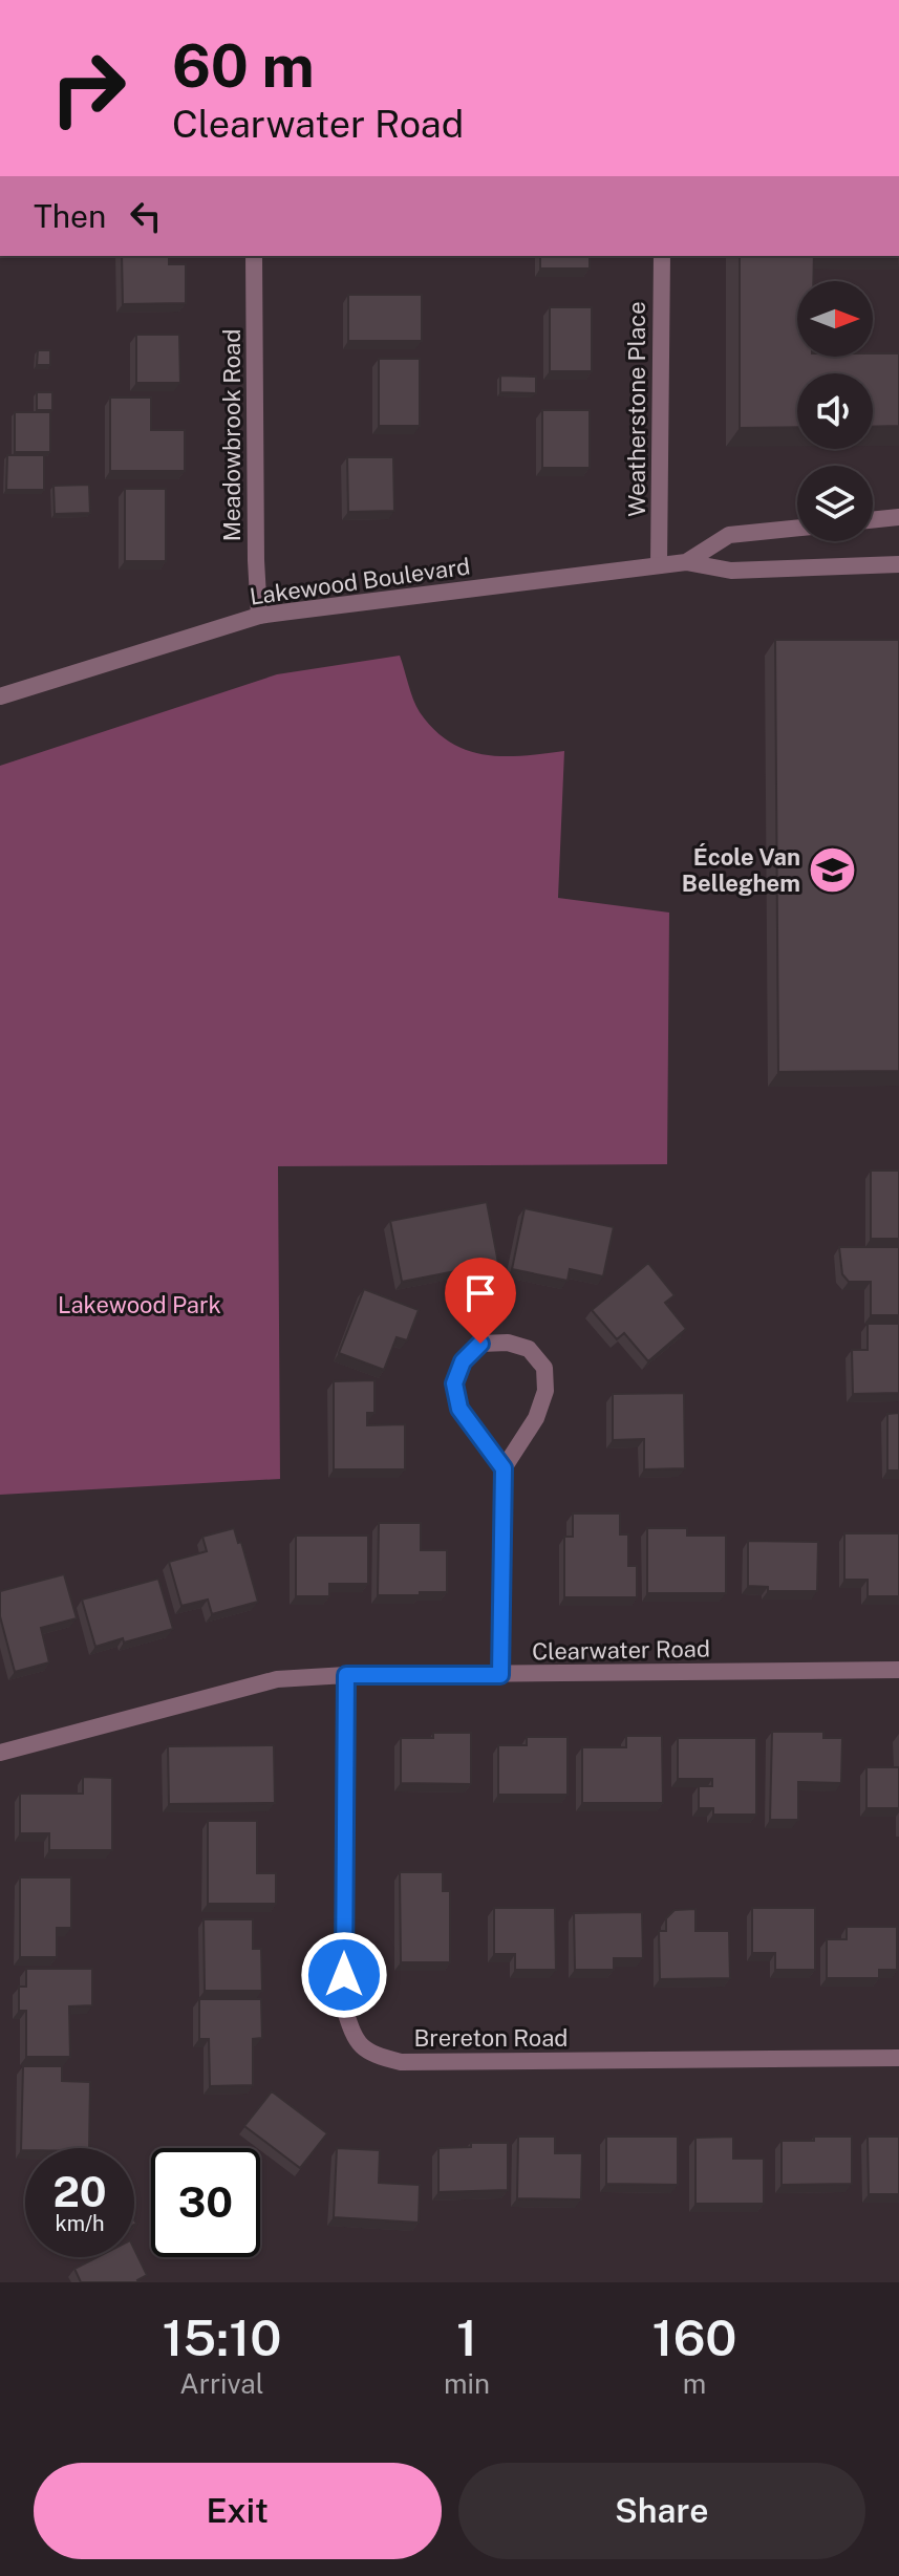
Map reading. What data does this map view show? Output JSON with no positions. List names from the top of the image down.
{
  "streets": {
    "street": [
      "Weatherstone Place",
      "Meadowbrook Road",
      "Lakewood Boulevard",
      "Clearwater Road",
      "Brereton Road"
    ]
  },
  "crossings": [
    ["Weatherstone Place", "Lakewood Boulevard"],
    ["Meadowbrook Road", "Lakewood Boulevard"],
    ["Clearwater Road", "Brereton Road"]
  ],
  "parks": ["Lakewood Park"],
  "places": {
    "school or university": ["École Van Belleghem"]
  },
  "north": "right",
  "page": {
    "turn": ["60 m", "Clearwater Road"],
    "then": "Then",
    "speed": "20 km/h",
    "limit": "30",
    "eta": [
      "15:10",
      "Arrival",
      "1",
      "min",
      "160",
      "m"
    ],
    "buttons": ["Exit", "Share"]
  }
}
